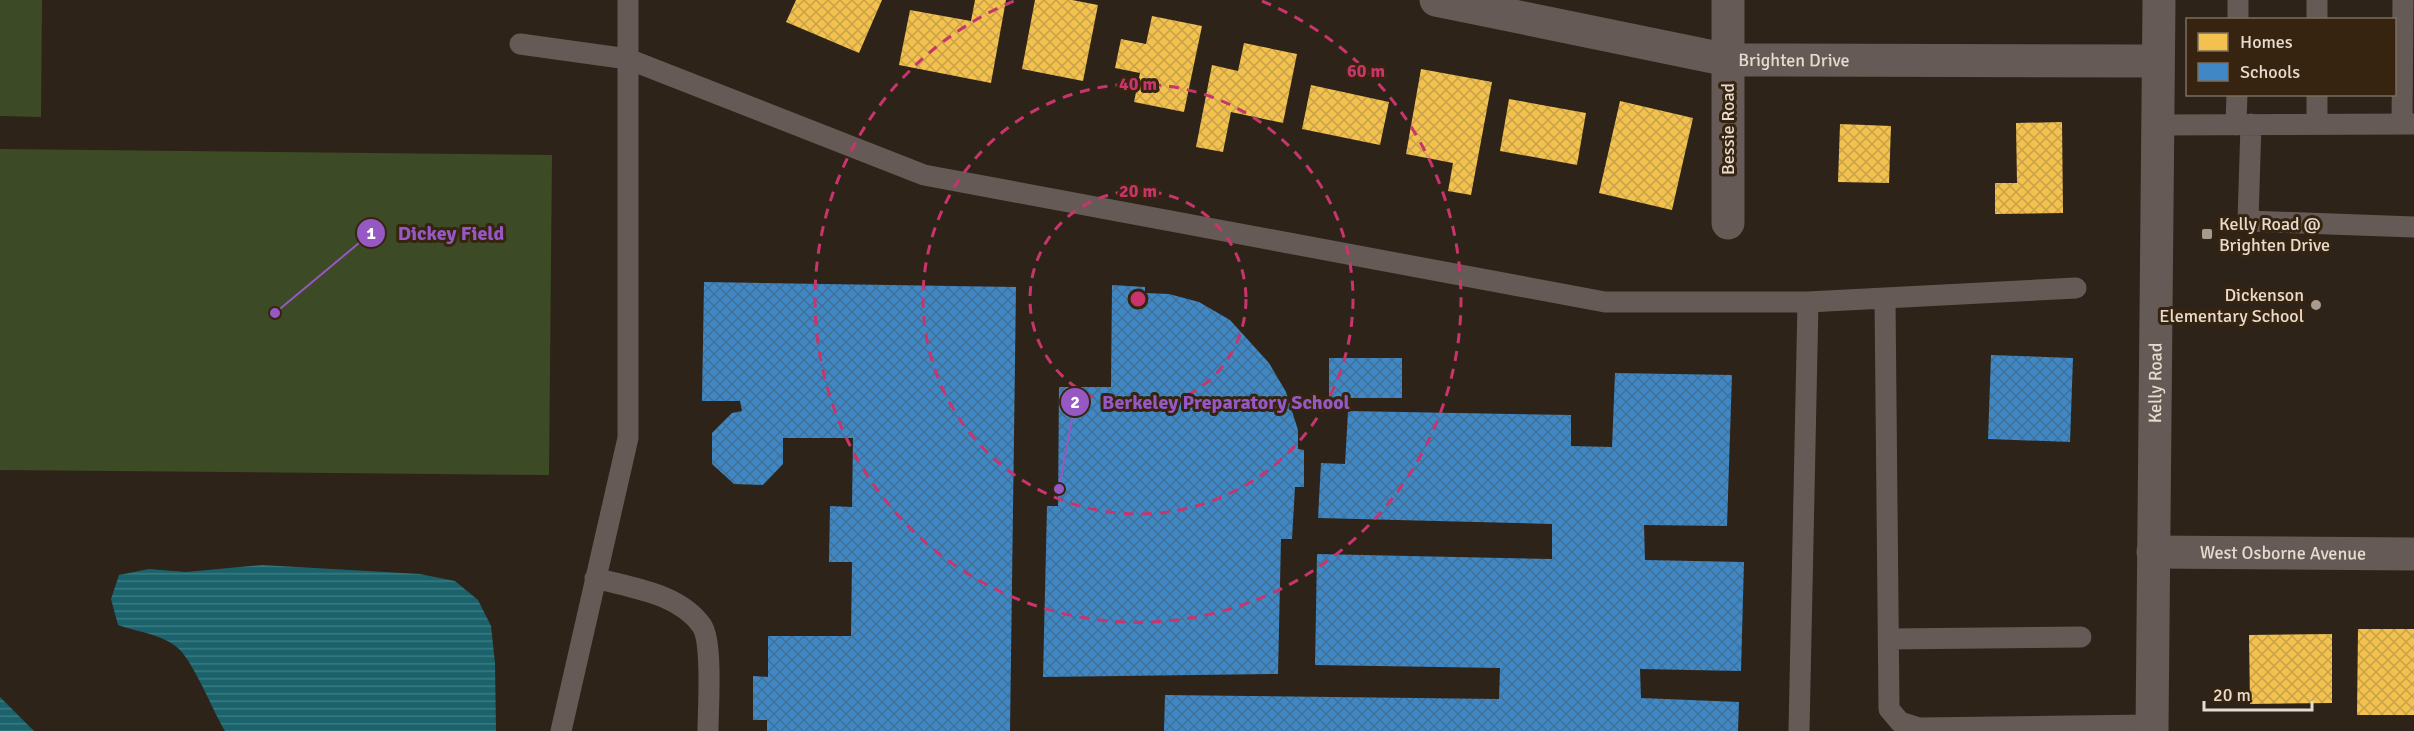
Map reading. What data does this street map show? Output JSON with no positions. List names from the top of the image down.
{
  "streets": {
    "street": [
      "Brighten Drive",
      "Bessie Road",
      "Kelly Road",
      "West Osborne Avenue"
    ]
  },
  "crossings": [
    ["Brighten Drive", "Bessie Road"],
    ["Brighten Drive", "Kelly Road"],
    ["Kelly Road", "West Osborne Avenue"]
  ],
  "places": {
    "transit": ["Kelly Road @ Brighten Drive"],
    "other": ["Dickenson Elementary School", "Dickey Field", "Berkeley Preparatory School"]
  },
  "legend": ["Homes", "Schools"],
  "scale_bar": "20 m",
  "rings": ["60 m", "40 m", "20 m"]
}
